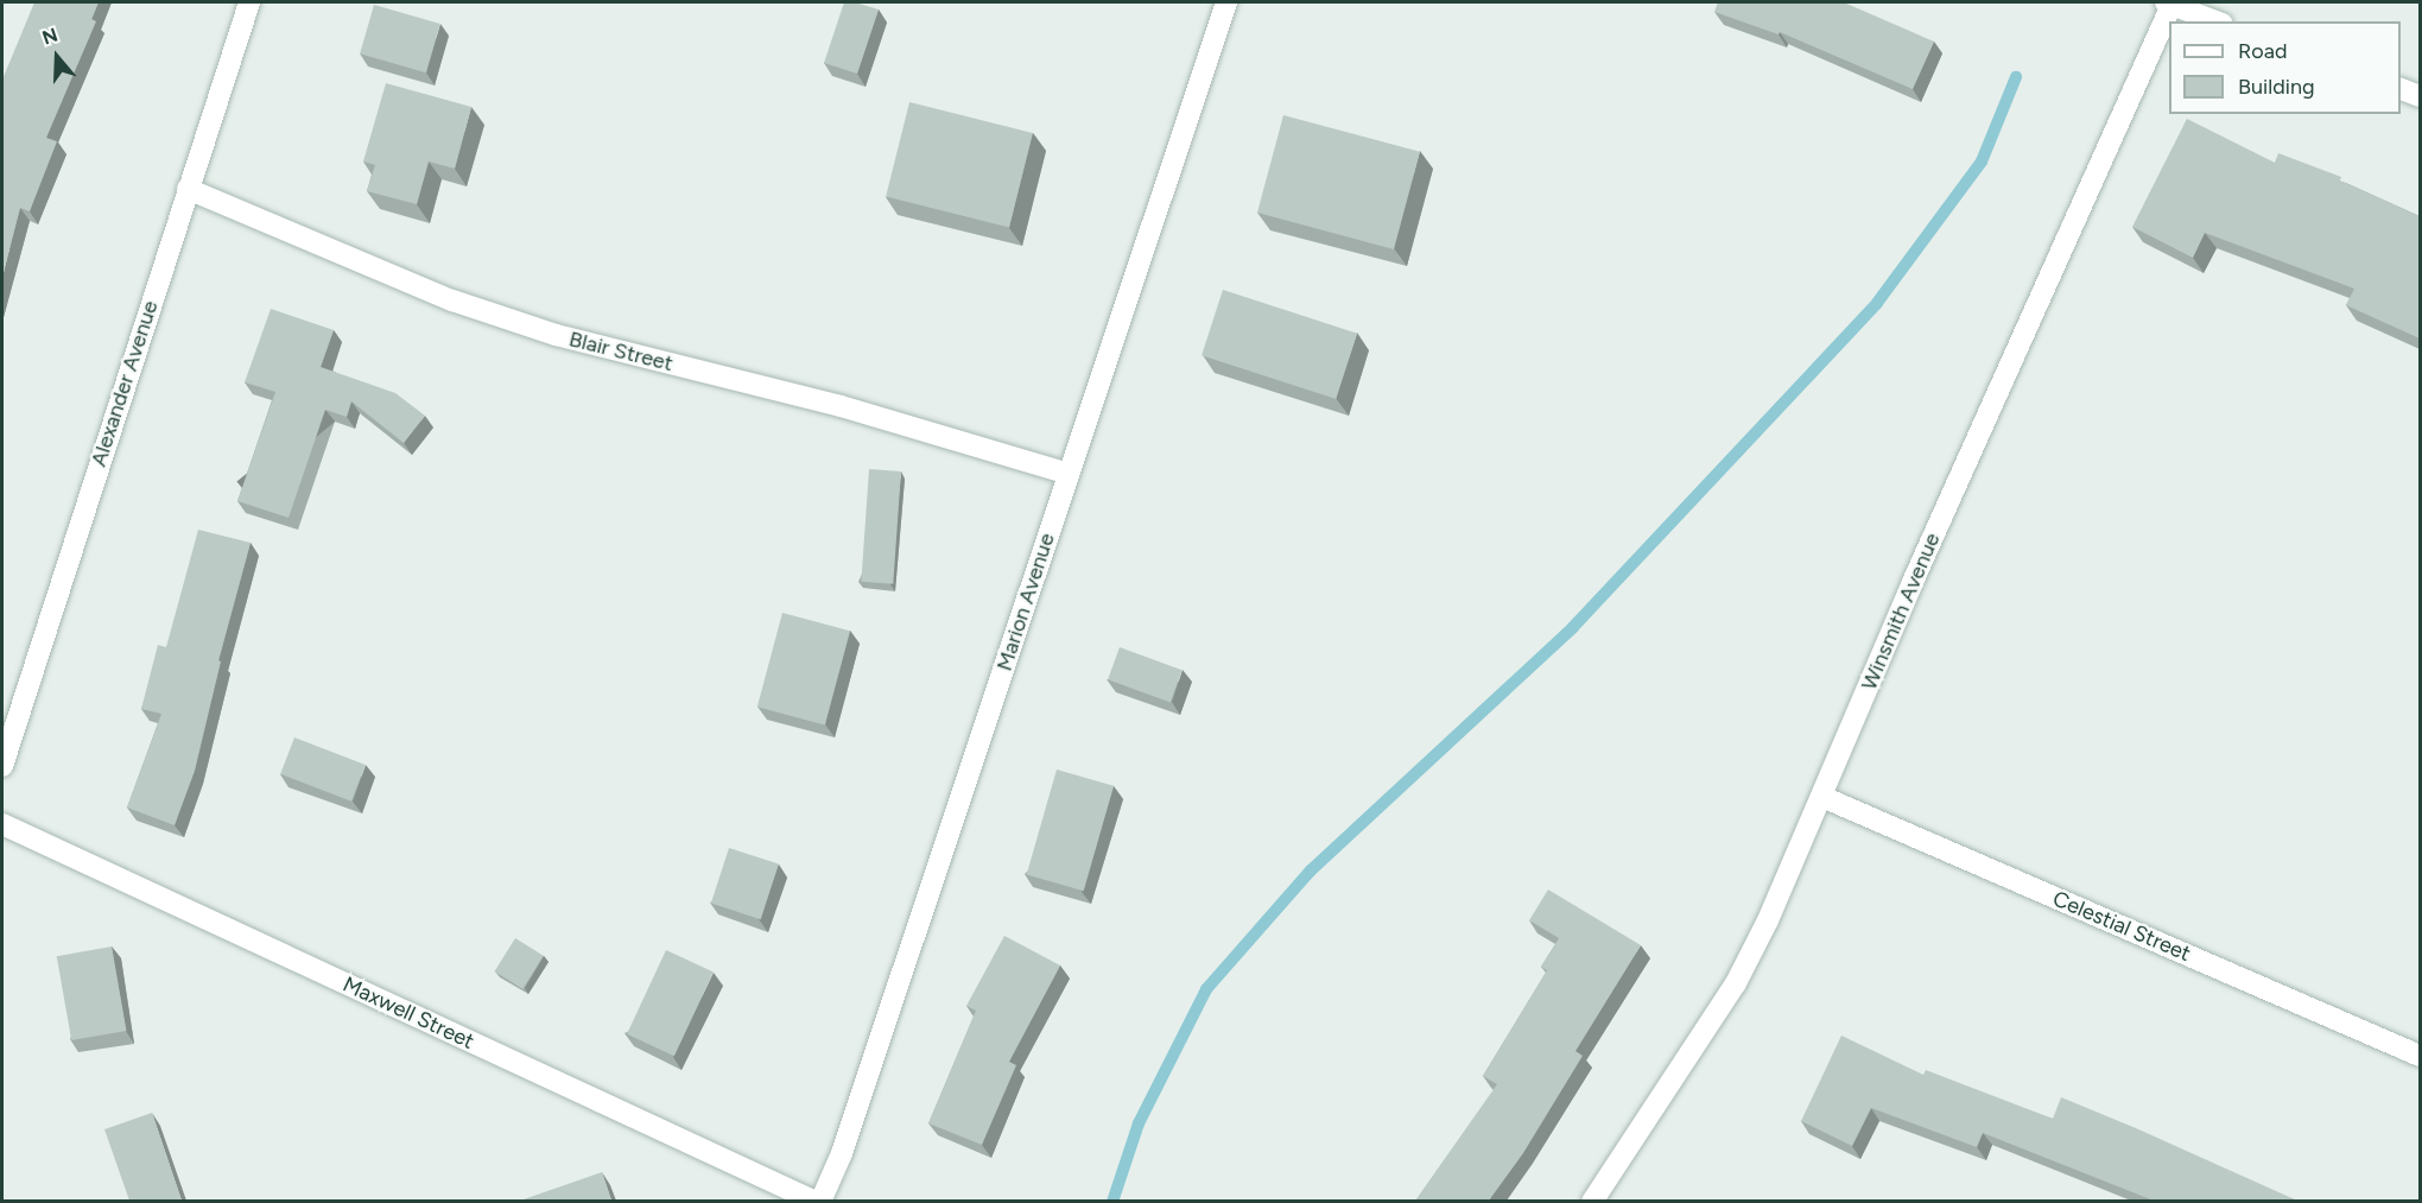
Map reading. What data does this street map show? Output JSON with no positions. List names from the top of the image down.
{
  "streets": {
    "street": [
      "Blair Street",
      "Alexander Avenue",
      "Marion Avenue",
      "Winsmith Avenue",
      "Celestial Street",
      "Maxwell Street"
    ]
  },
  "crossings": [
    ["Blair Street", "Alexander Avenue"],
    ["Blair Street", "Marion Avenue"],
    ["Marion Avenue", "Maxwell Street"],
    ["Winsmith Avenue", "Celestial Street"]
  ],
  "legend": ["Road", "Building"],
  "north": "top"
}
